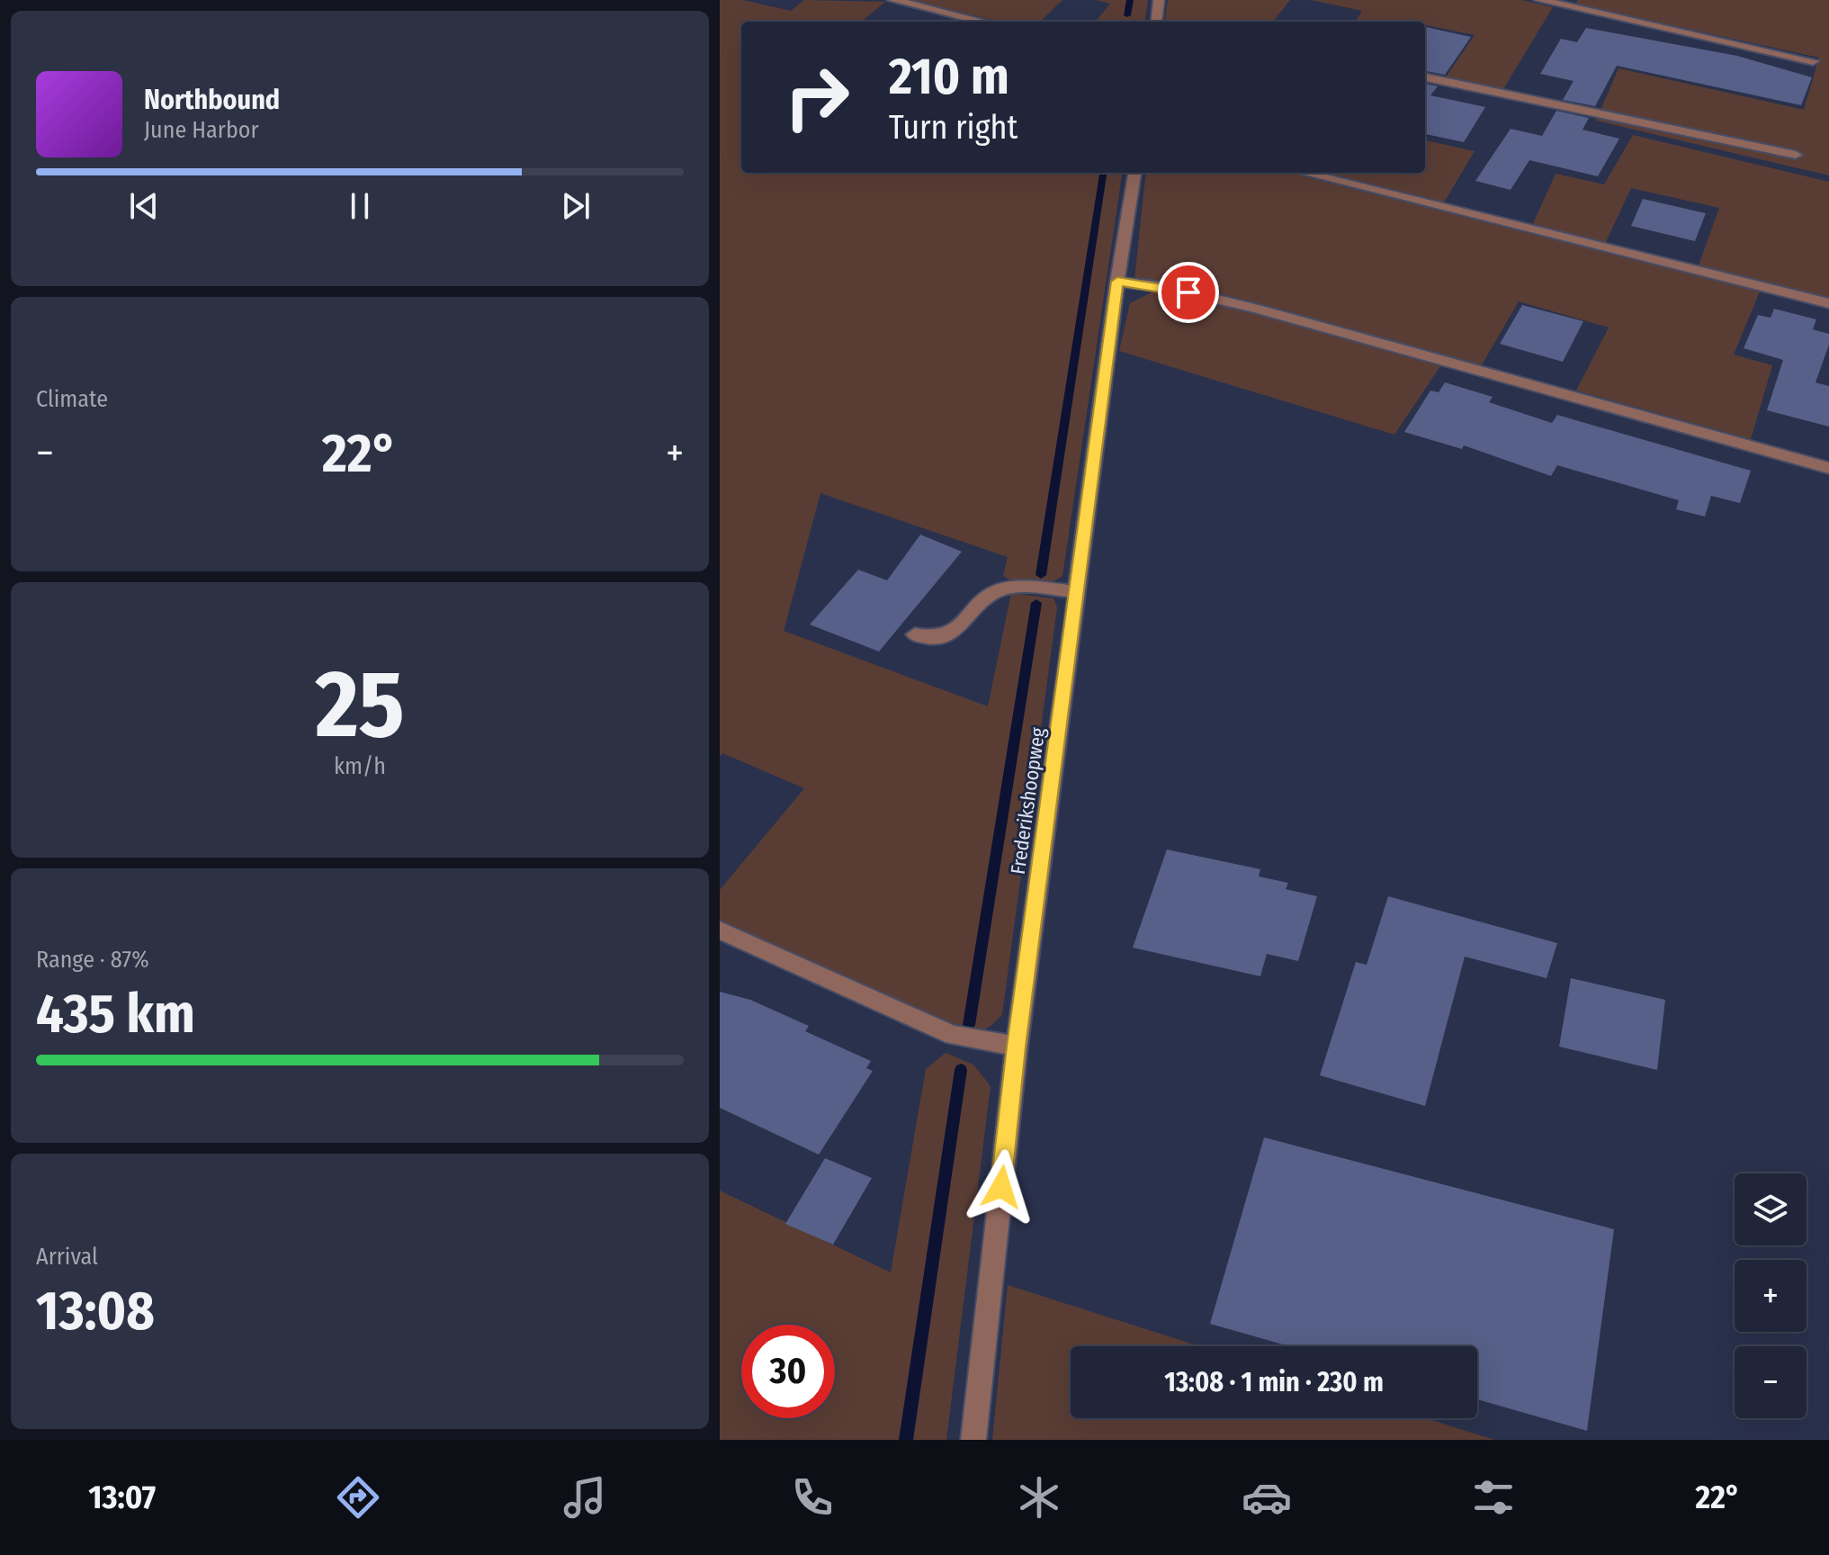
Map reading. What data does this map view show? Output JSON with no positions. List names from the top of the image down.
{
  "streets": {
    "street": ["Frederikshoopweg"]
  },
  "page": {
    "turn": ["210 m", "Turn right"],
    "song": ["Northbound", "June Harbor"],
    "tile": [
      "Climate",
      ["25", "km/h"],
      ["Range · 87%", "435 km"],
      ["Arrival", "13:08"]
    ],
    "heat": ["−", "22°", "+"],
    "map_buttons": ["+", "−"],
    "limit": "30",
    "trip": "13:08 · 1 min · 230 m",
    "tabs": ["13:07", "22°"]
  }
}
